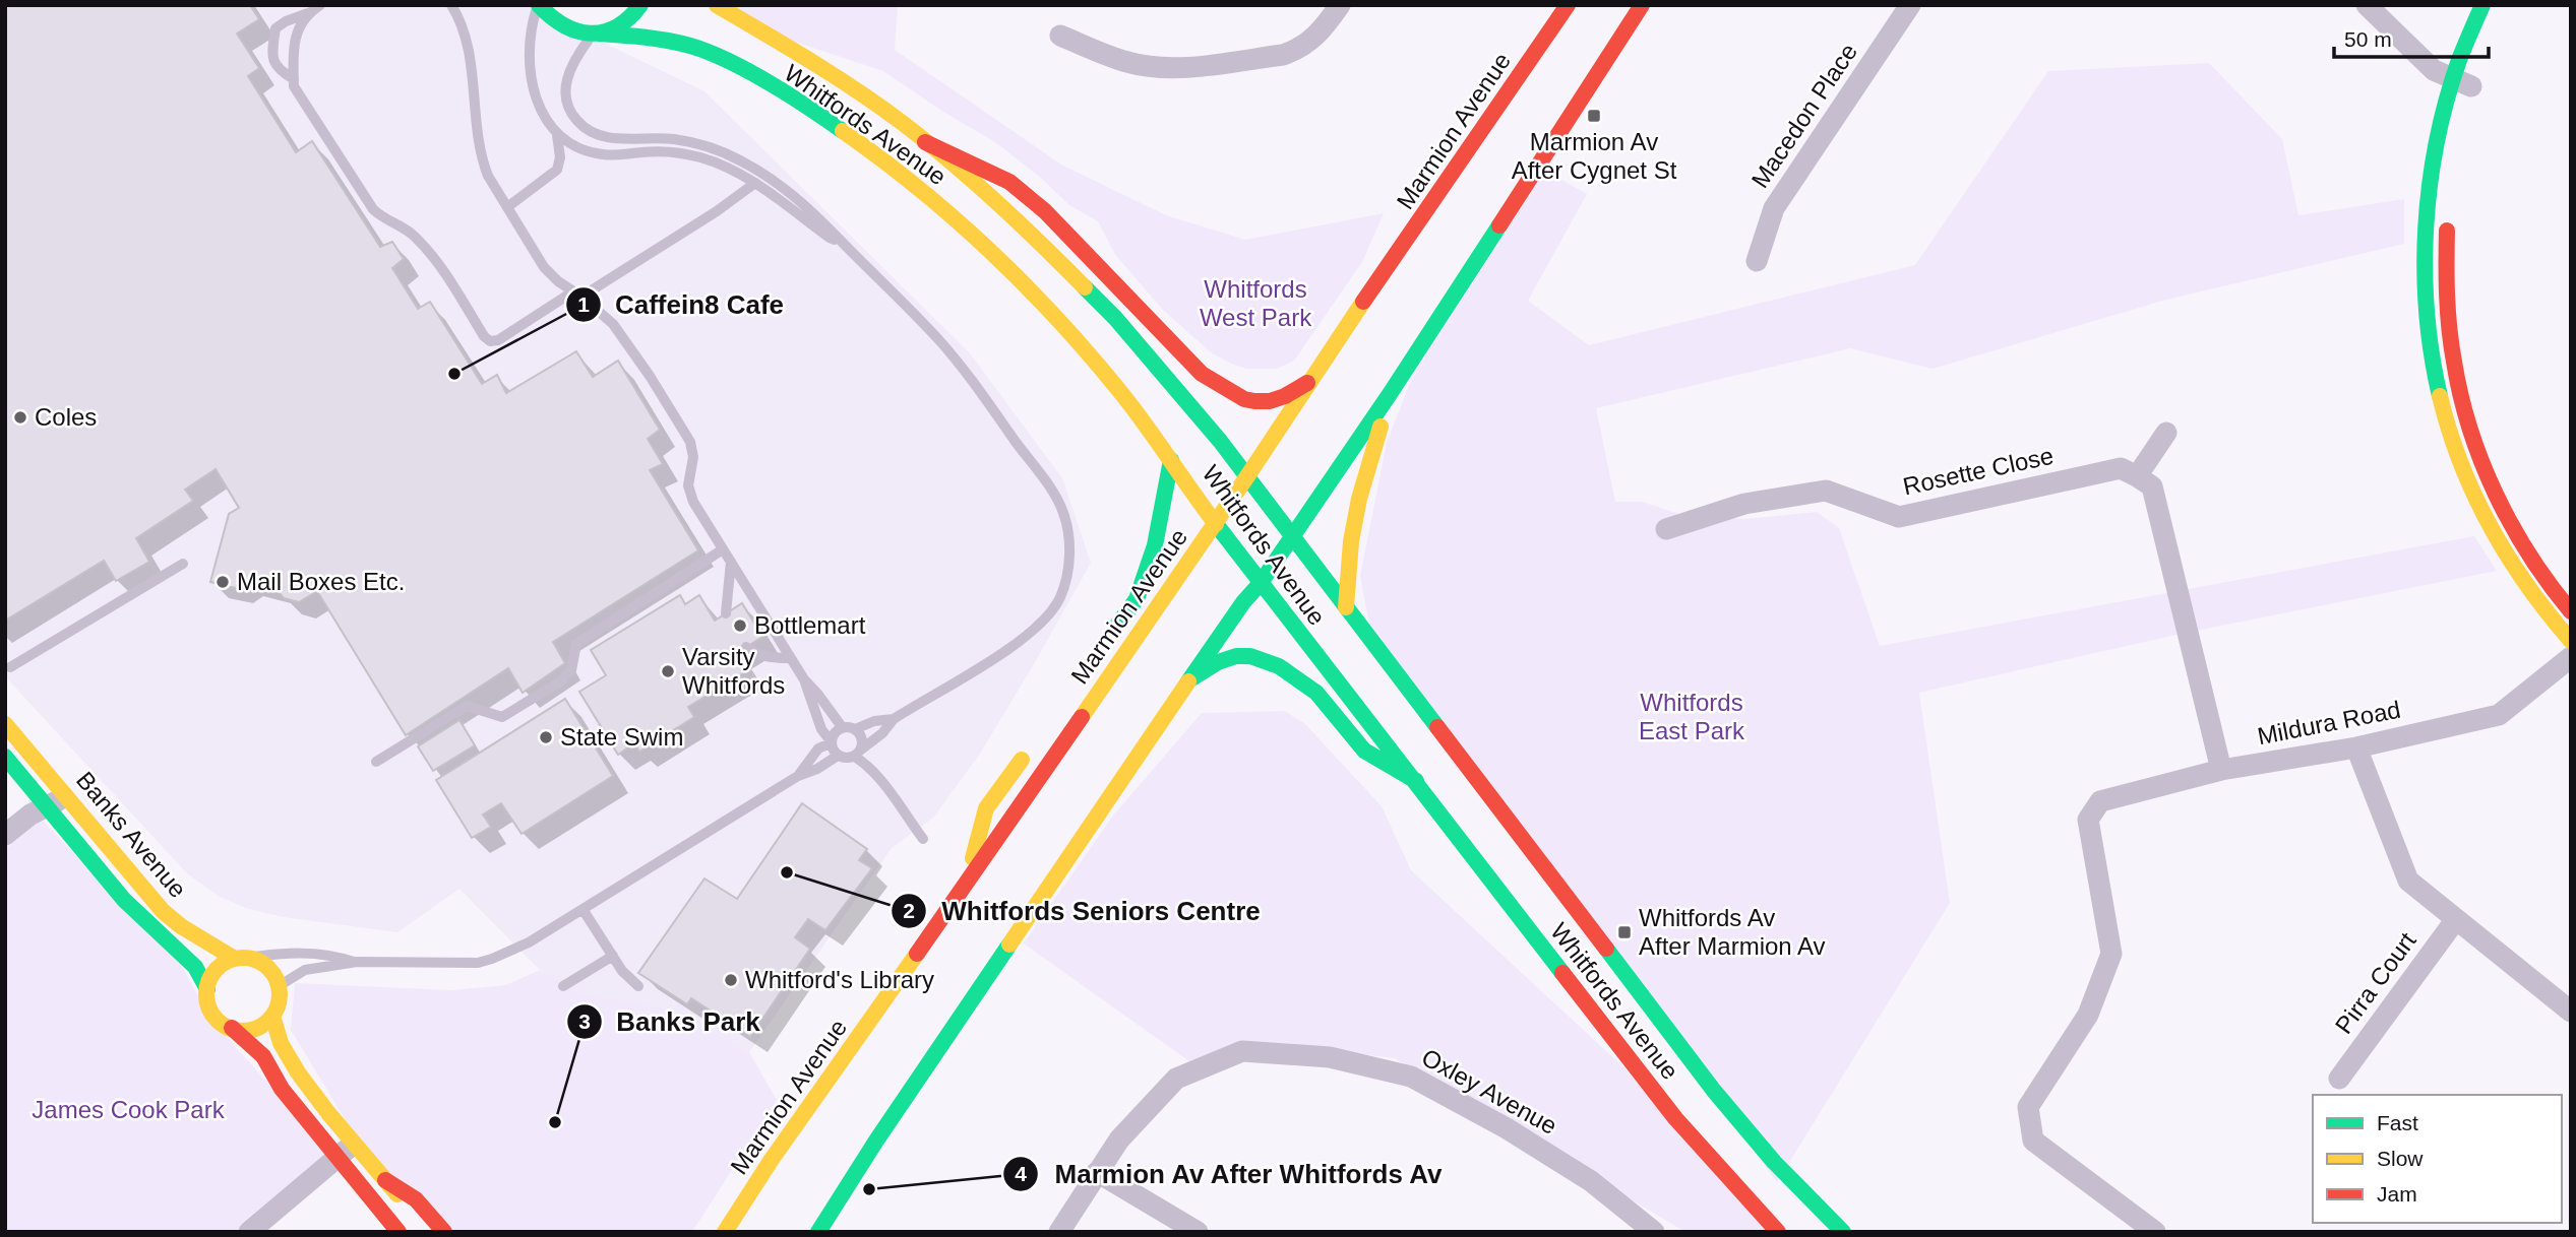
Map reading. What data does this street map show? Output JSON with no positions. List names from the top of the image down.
{
  "streets": {
    "main road": ["Whitfords Avenue", "Marmion Avenue", "Banks Avenue"],
    "street": [
      "Macedon Place",
      "Rosette Close",
      "Mildura Road",
      "Pirra Court",
      "Oxley Avenue"
    ]
  },
  "crossings": [
    ["Whitfords Avenue", "Marmion Avenue"]
  ],
  "parks": ["Whitfords West Park", "Whitfords East Park", "James Cook Park"],
  "places": {
    "transit": ["Marmion Av After Cygnet St", "Whitfords Av After Marmion Av"],
    "other": [
      "Caffein8 Cafe",
      "Coles",
      "Mail Boxes Etc.",
      "Bottlemart",
      "Varsity Whitfords",
      "State Swim",
      "Whitfords Seniors Centre",
      "Whitford's Library",
      "Banks Park",
      "Marmion Av After Whitfords Av"
    ]
  },
  "legend": ["Fast", "Slow", "Jam"],
  "scale_bar": "50 m"
}
